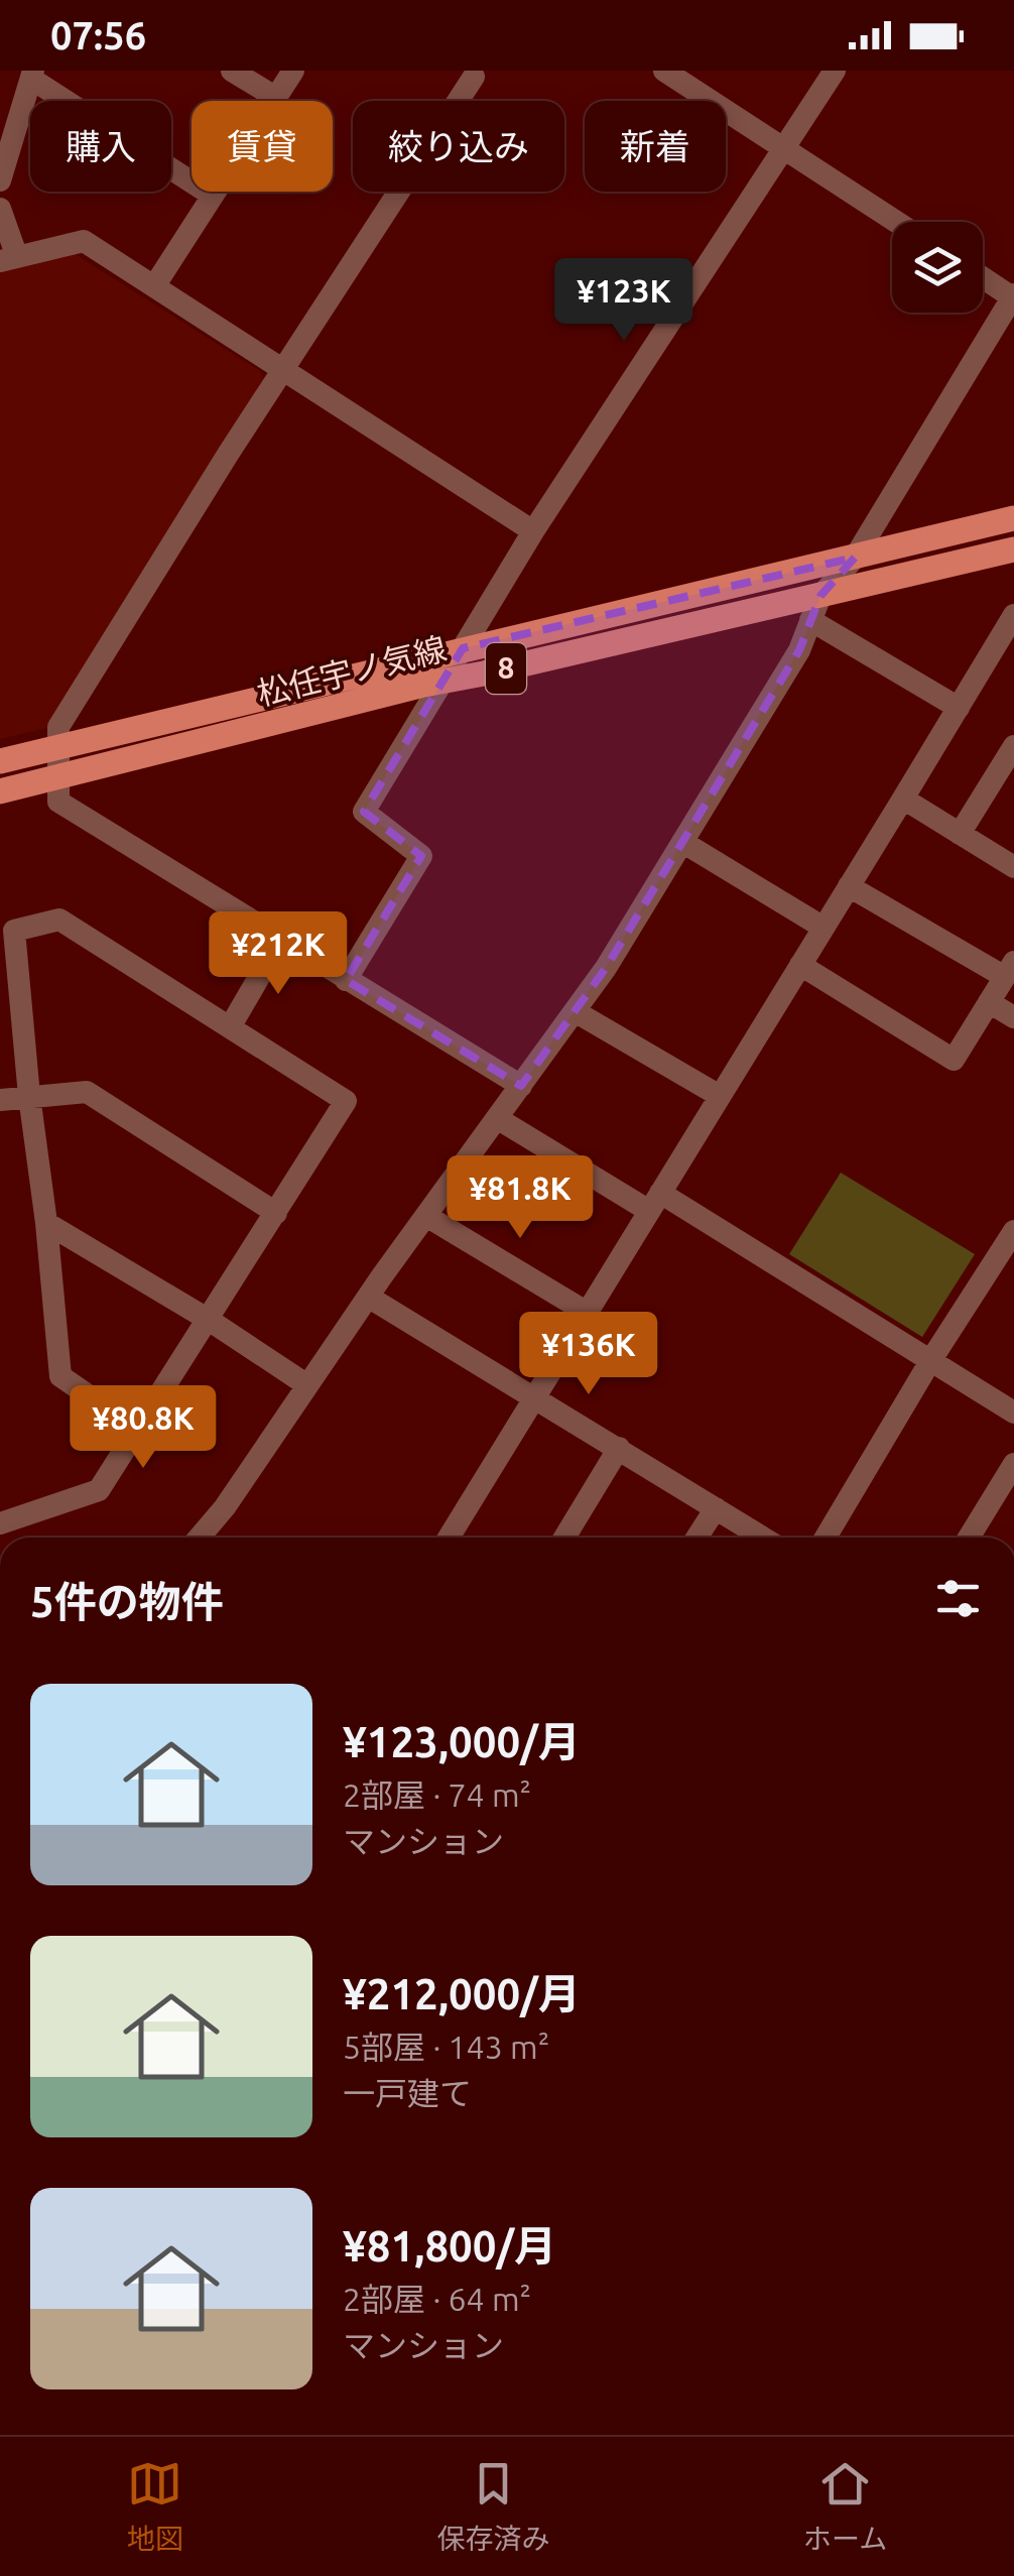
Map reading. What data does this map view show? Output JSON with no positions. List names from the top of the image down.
{
  "streets": {
    "main road": ["8", "松任宇ノ気線"]
  },
  "page": {
    "status": "07:56",
    "chip": [
      "購入",
      "賃貸",
      "絞り込み",
      "新着"
    ],
    "price": [
      "¥123K",
      "¥212K",
      "¥81.8K",
      "¥136K",
      "¥80.8K"
    ],
    "heading": "5件の物件",
    "list": [
      {
        "name": "¥123,000/月",
        "note": "2部屋 · 74 m² · マンション"
      },
      {
        "name": "¥212,000/月",
        "note": "5部屋 · 143 m² · 一戸建て"
      },
      {
        "name": "¥81,800/月",
        "note": "2部屋 · 64 m² · マンション"
      }
    ],
    "tabs": ["地図", "保存済み", "ホーム"]
  }
}
